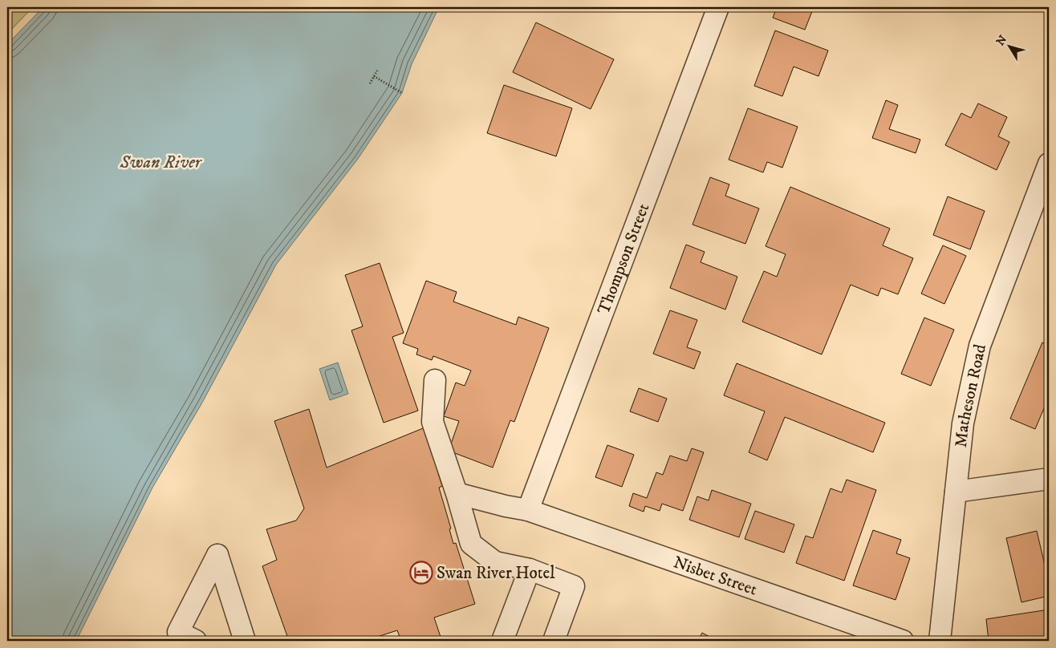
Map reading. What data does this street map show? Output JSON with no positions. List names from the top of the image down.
{
  "streets": {
    "street": ["Thompson Street", "Matheson Road", "Nisbet Street"]
  },
  "crossings": [
    ["Thompson Street", "Nisbet Street"]
  ],
  "water": ["Swan River"],
  "places": {
    "hotel": ["Swan River Hotel"]
  },
  "north": "top left"
}
